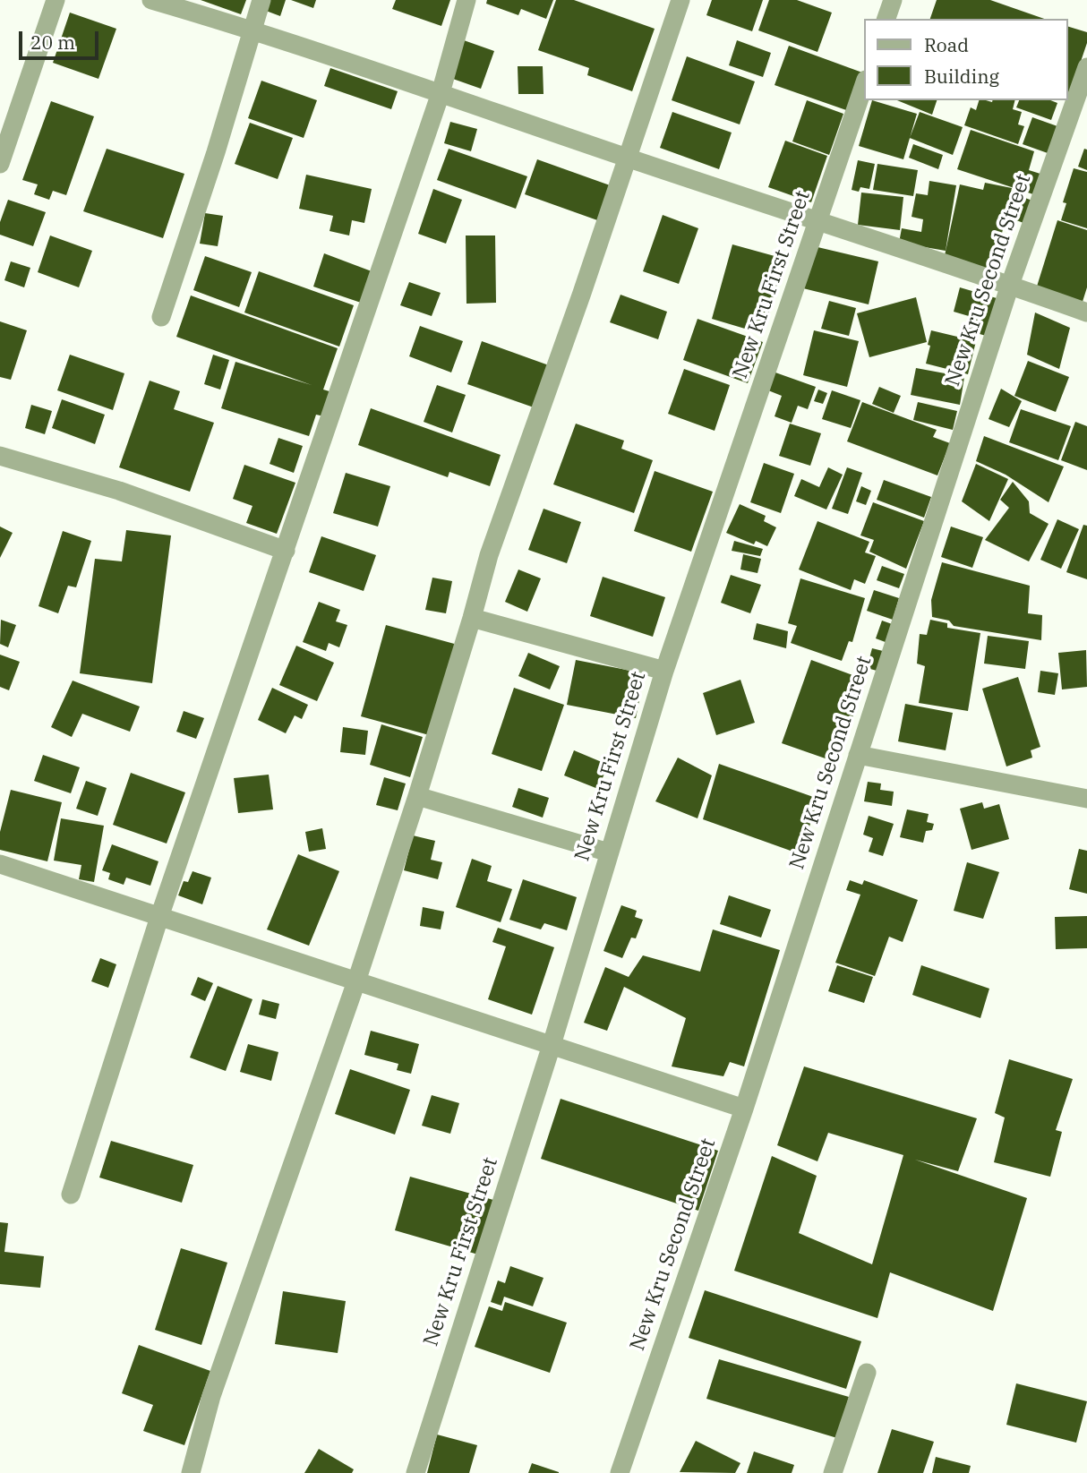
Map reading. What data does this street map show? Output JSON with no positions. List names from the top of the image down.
{
  "streets": {
    "street": ["New Kru Second Street", "New Kru First Street"]
  },
  "legend": ["Road", "Building"],
  "scale_bar": "20 m"
}
